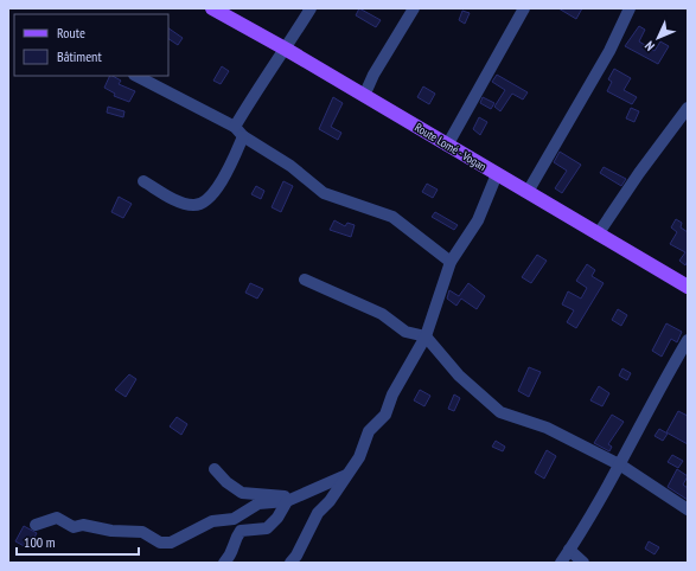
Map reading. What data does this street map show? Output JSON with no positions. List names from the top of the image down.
{
  "streets": {
    "main road": ["Route Lomé - Vogan"]
  },
  "legend": ["Route", "Bâtiment"],
  "scale_bar": "100 m",
  "north": "bottom left"
}
